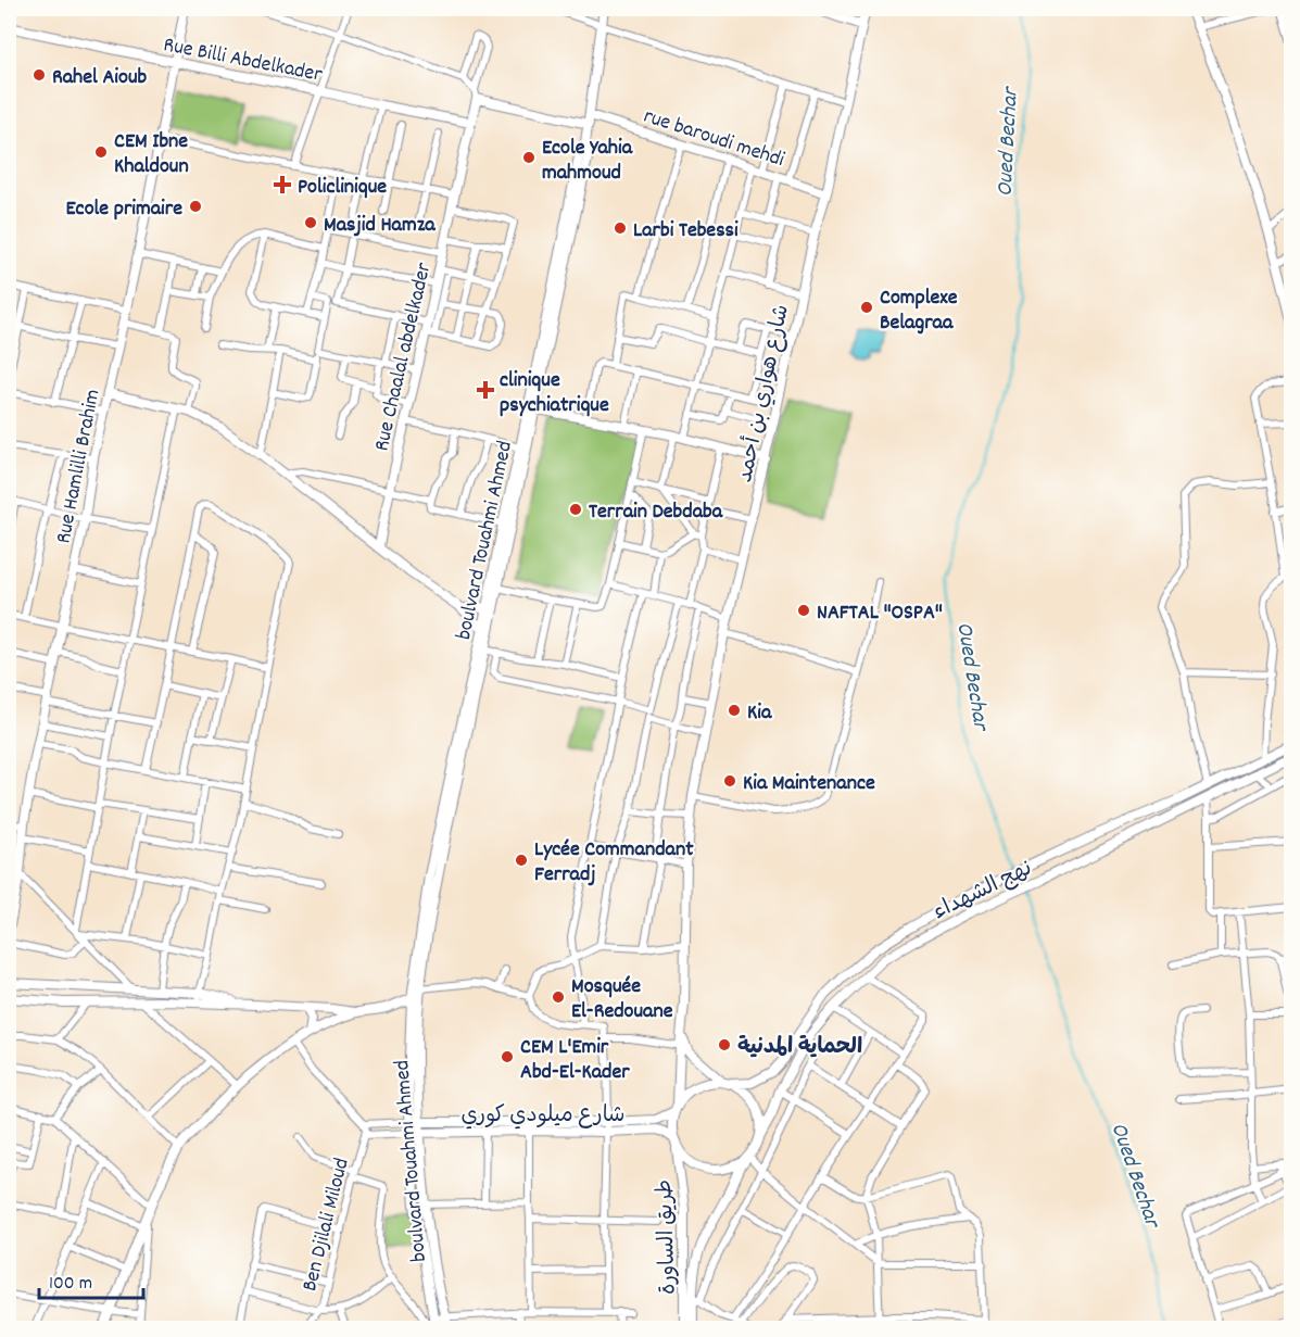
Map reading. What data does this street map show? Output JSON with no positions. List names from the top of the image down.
{
  "streets": {
    "main road": [
      "Rue Billi Abdelkader",
      "rue baroudi mehdi",
      "Rue Chaalal abdelkader",
      "شارع هواري بن أحمد",
      "Rue Hamlilli Brahim",
      "boulvard Touahmi Ahmed",
      "نهج الشهداء",
      "شارع ميلودي كوري",
      "طريق الساورة"
    ],
    "street": ["Ben Djilali Miloud"]
  },
  "crossings": [
    ["Rue Billi Abdelkader", "Rue Chaalal abdelkader"],
    ["Rue Billi Abdelkader", "Rue Hamlilli Brahim"],
    ["rue baroudi mehdi", "Rue Chaalal abdelkader"],
    ["rue baroudi mehdi", "شارع هواري بن أحمد"],
    ["rue baroudi mehdi", "boulvard Touahmi Ahmed"],
    ["boulvard Touahmi Ahmed", "شارع ميلودي كوري"],
    ["نهج الشهداء", "شارع ميلودي كوري"],
    ["نهج الشهداء", "طريق الساورة"],
    ["شارع ميلودي كوري", "طريق الساورة"]
  ],
  "water": ["Oued Bechar"],
  "places": {
    "other": [
      "Rahel Aioub",
      "CEM Ibne Khaldoun",
      "Ecole Yahia mahmoud",
      "Ecole primaire",
      "Masjid Hamza",
      "Larbi Tebessi",
      "Complexe Belagraa",
      "Terrain Debdaba",
      "NAFTAL \"OSPA\"",
      "Kia",
      "Kia Maintenance",
      "Lycée Commandant Ferradj",
      "Mosquée El-Redouane",
      "الحماية المدنية",
      "CEM L'Emir Abd-El-Kader"
    ],
    "health": ["Policlinique", "clinique psychiatrique"]
  },
  "scale_bar": "100 m"
}
